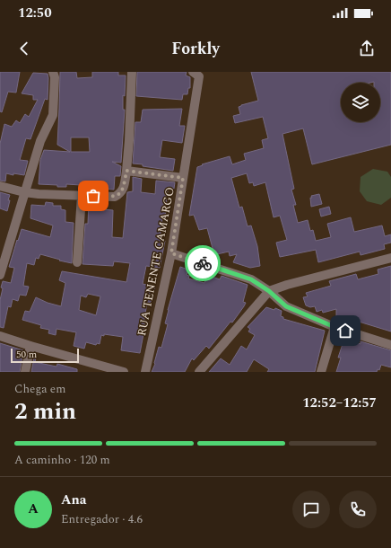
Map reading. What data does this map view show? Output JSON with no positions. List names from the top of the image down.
{
  "streets": {
    "street": ["RUA TENENTE CAMARGO"]
  },
  "scale_bar": "50 m",
  "page": {
    "status": "12:50",
    "header": "Forkly",
    "scale": "50 m",
    "heading": ["2 min", "Chega em", "12:52–12:57"],
    "panel": ["Ana", "Entregador · 4.6"],
    "bar": "A caminho · 120 m",
    "round": "A"
  }
}
